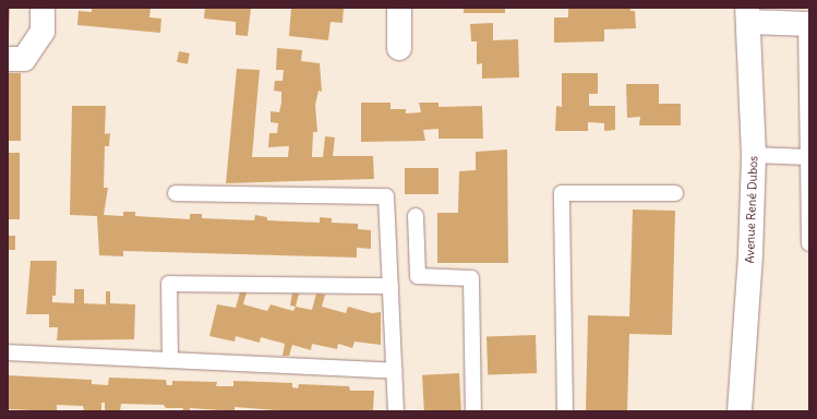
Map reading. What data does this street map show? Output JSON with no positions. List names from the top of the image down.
{
  "streets": {
    "street": ["Avenue René Dubos"]
  }
}
